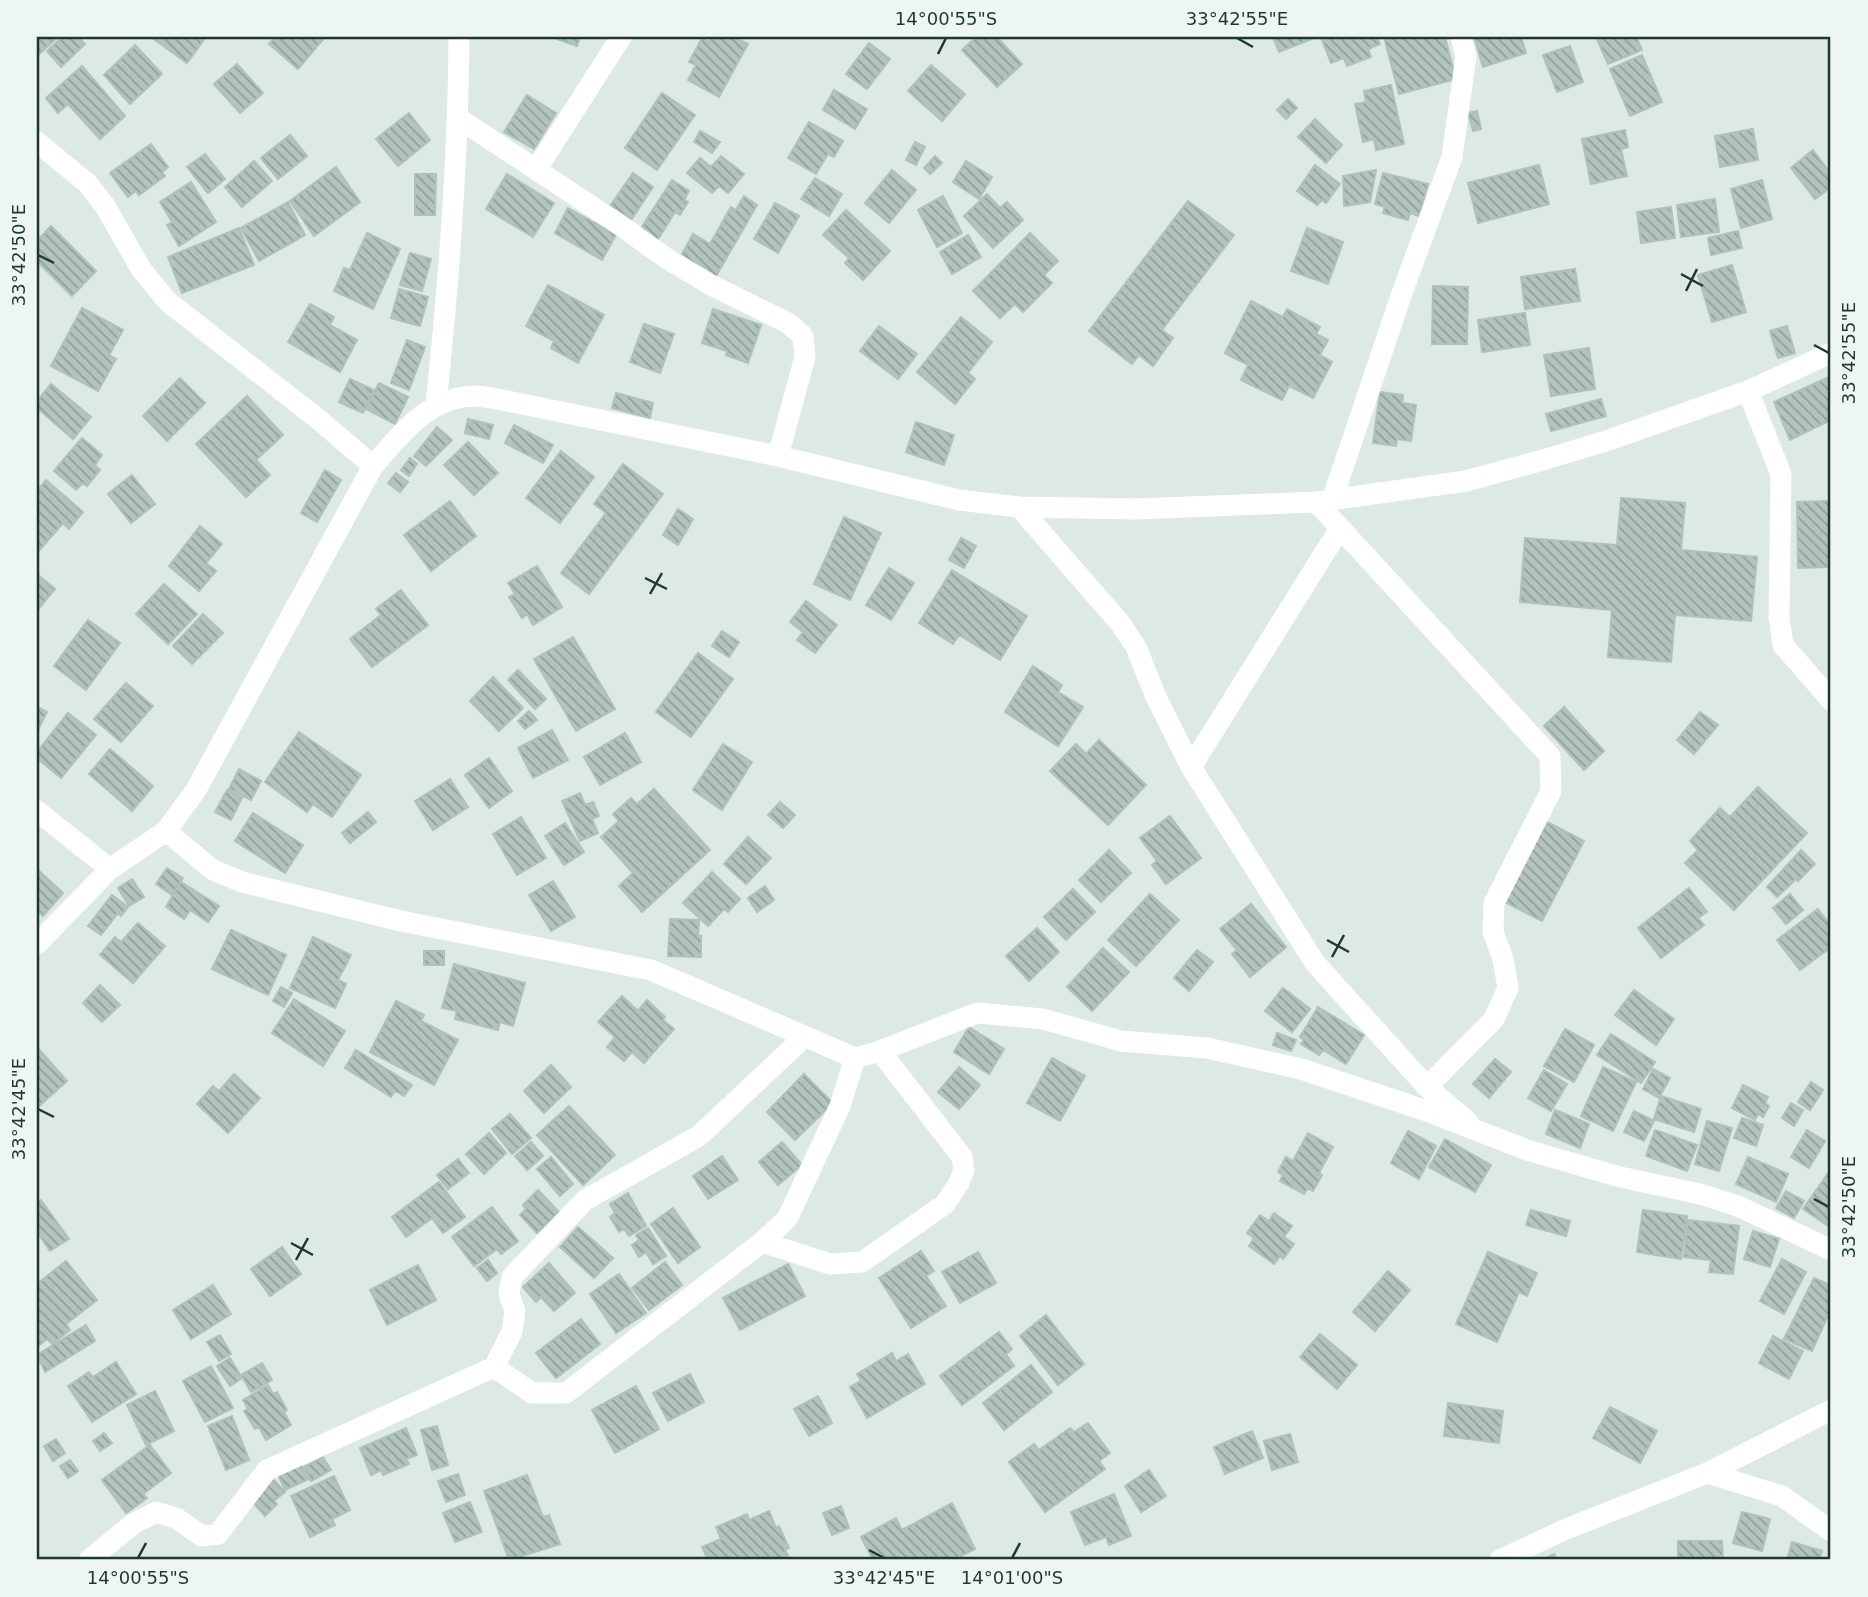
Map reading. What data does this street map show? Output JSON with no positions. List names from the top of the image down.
{
  "coordinates": [
    "14°00'55\"S",
    "33°42'55\"E",
    "33°42'50\"E",
    "33°42'45\"E",
    "14°01'00\"S"
  ]
}
